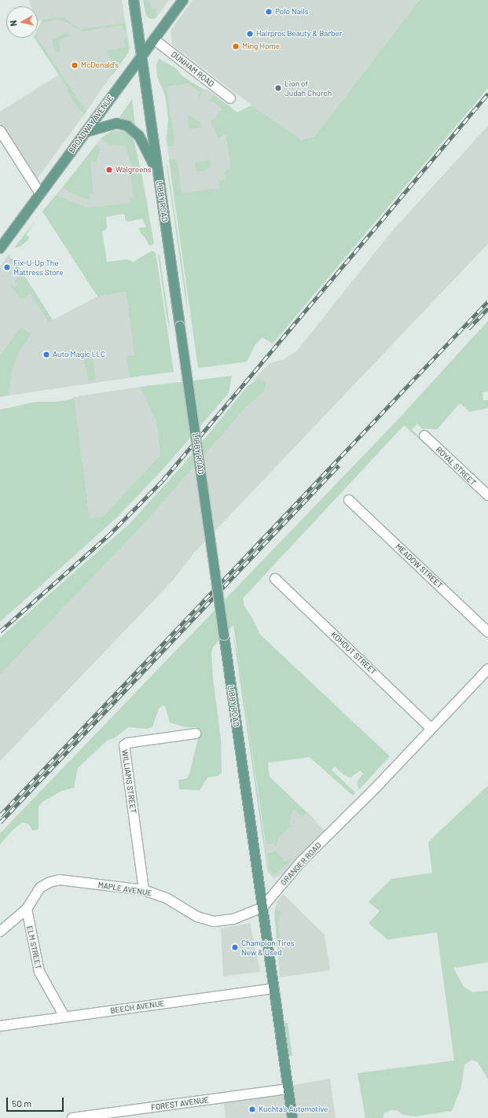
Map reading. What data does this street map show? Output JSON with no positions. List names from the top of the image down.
{
  "streets": {
    "main road": ["BROADWAY AVENUE", "LIBBY ROAD"],
    "street": [
      "DUNHAM ROAD",
      "ROYAL STREET",
      "MEADOW STREET",
      "KOHOUT STREET",
      "WILLIAMS STREET",
      "GRANGER ROAD",
      "MAPLE AVENUE",
      "ELM STREET",
      "BEECH AVENUE",
      "FOREST AVENUE"
    ]
  },
  "crossings": [
    ["DUNHAM ROAD", "BROADWAY AVENUE"],
    ["BROADWAY AVENUE", "LIBBY ROAD"],
    ["LIBBY ROAD", "GRANGER ROAD"],
    ["LIBBY ROAD", "MAPLE AVENUE"],
    ["KOHOUT STREET", "GRANGER ROAD"],
    ["WILLIAMS STREET", "MAPLE AVENUE"],
    ["GRANGER ROAD", "MAPLE AVENUE"],
    ["MAPLE AVENUE", "ELM STREET"],
    ["ELM STREET", "BEECH AVENUE"]
  ],
  "places": [
    "Polo Nails",
    "Hairpros Beauty & Barber",
    "Ming Home",
    "McDonald's",
    "Lion of Judah Church",
    "Walgreens",
    "Fix-U-Up The Mattress Store",
    "Auto Magic LLC",
    "Champion Tires New & Used",
    "Kuchta’s Automotive"
  ],
  "scale_bar": "50 m",
  "north": "left"
}
